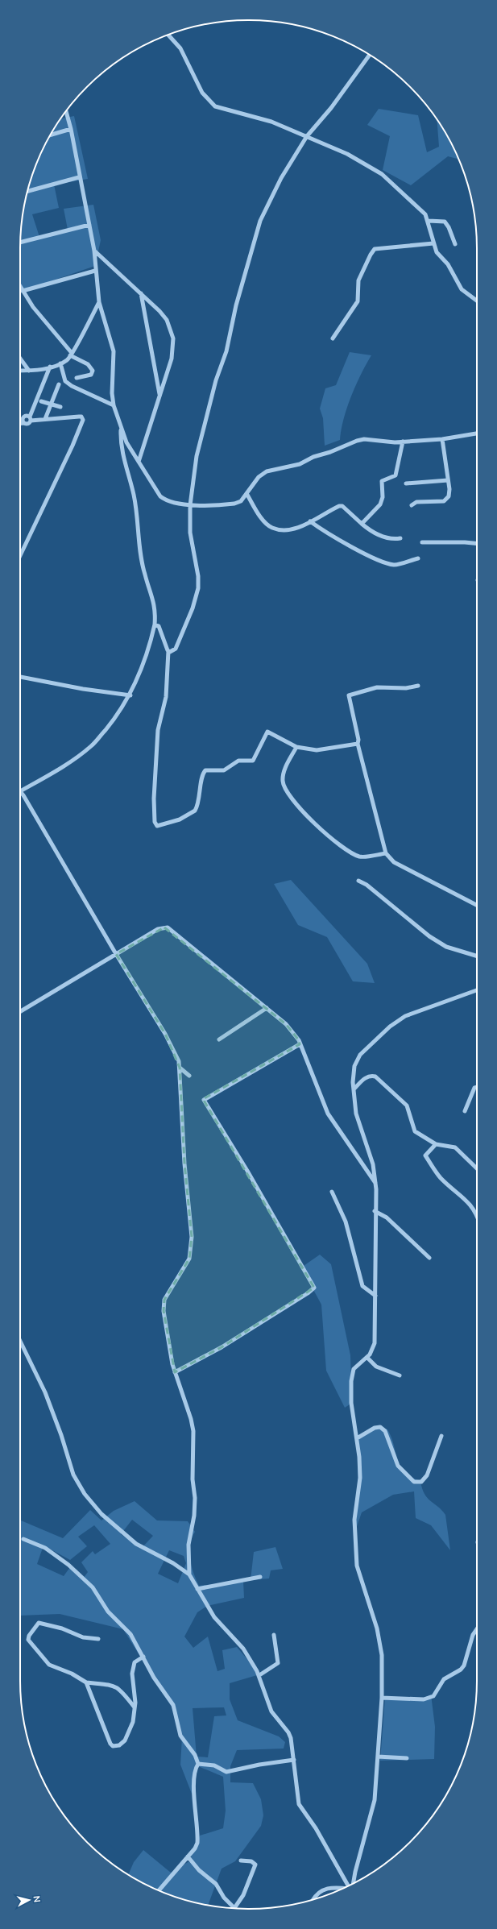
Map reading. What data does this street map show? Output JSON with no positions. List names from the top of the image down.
{
  "north": "right"
}
